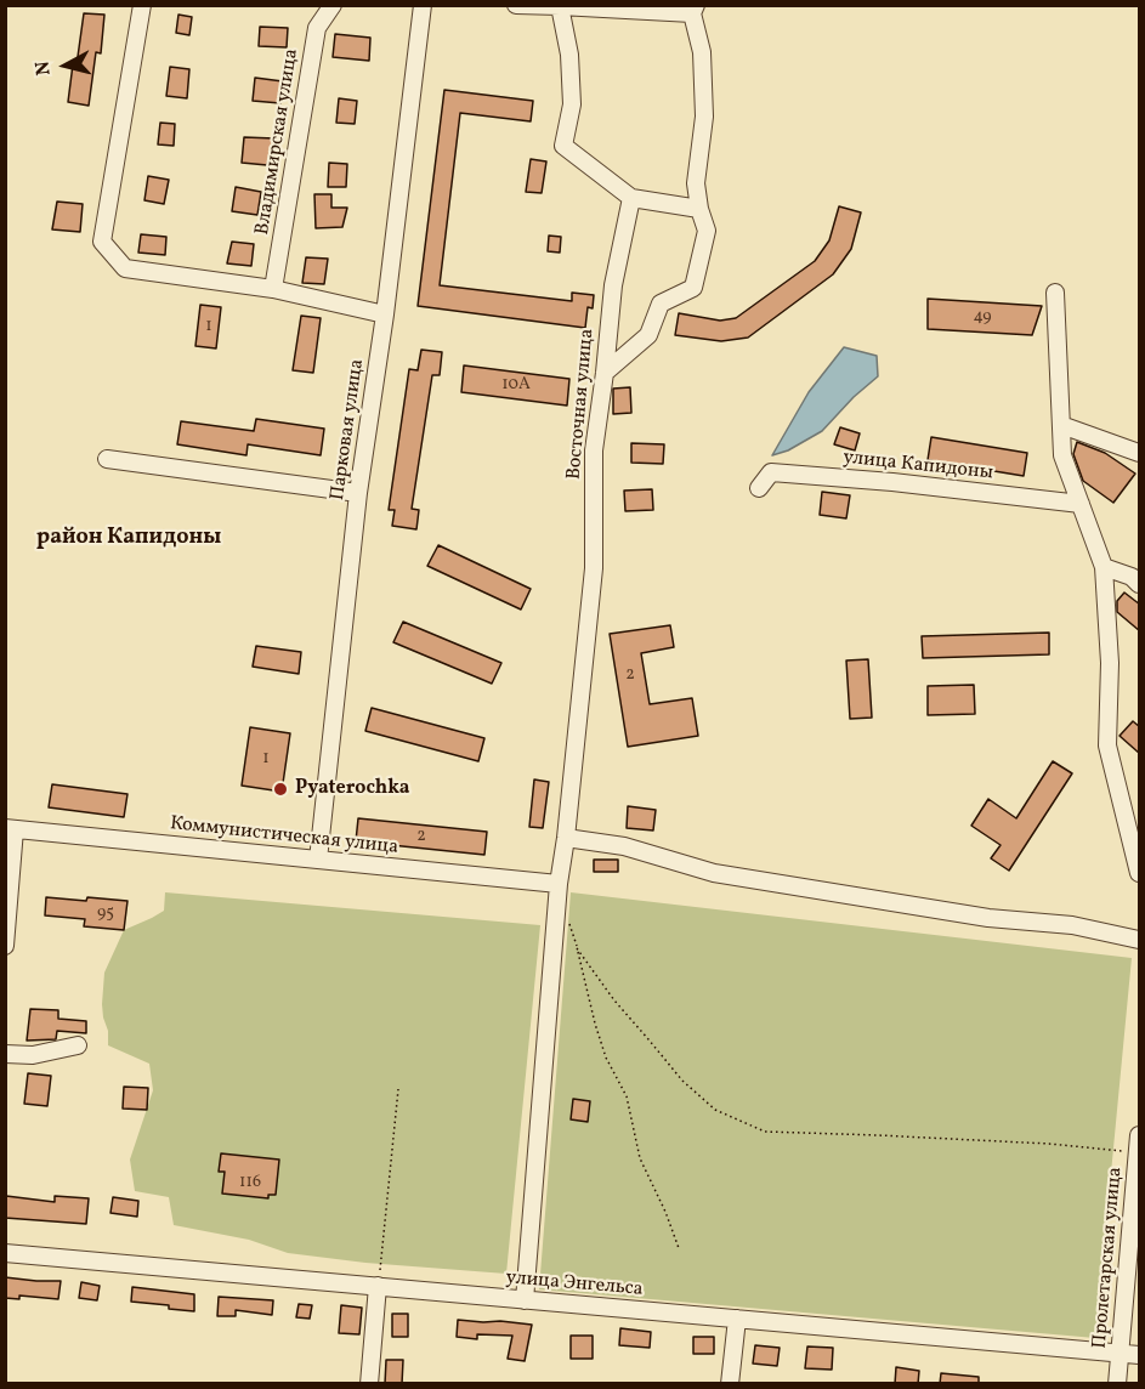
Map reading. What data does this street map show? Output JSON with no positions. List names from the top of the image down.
{
  "streets": {
    "street": [
      "Владимирская улица",
      "Восточная улица",
      "Парковая улица",
      "улица Капидоны",
      "Коммунистическая улица",
      "Пролетарская улица",
      "улица Энгельса"
    ]
  },
  "crossings": [
    ["Восточная улица", "Коммунистическая улица"],
    ["Восточная улица", "улица Энгельса"],
    ["Парковая улица", "Коммунистическая улица"],
    ["Пролетарская улица", "улица Энгельса"]
  ],
  "districts": ["район Капидоны"],
  "places": ["Pyaterochka"],
  "house_numbers": [
    "49",
    "1",
    "10А",
    "2",
    "1",
    "2",
    "95",
    "116"
  ],
  "north": "left"
}
